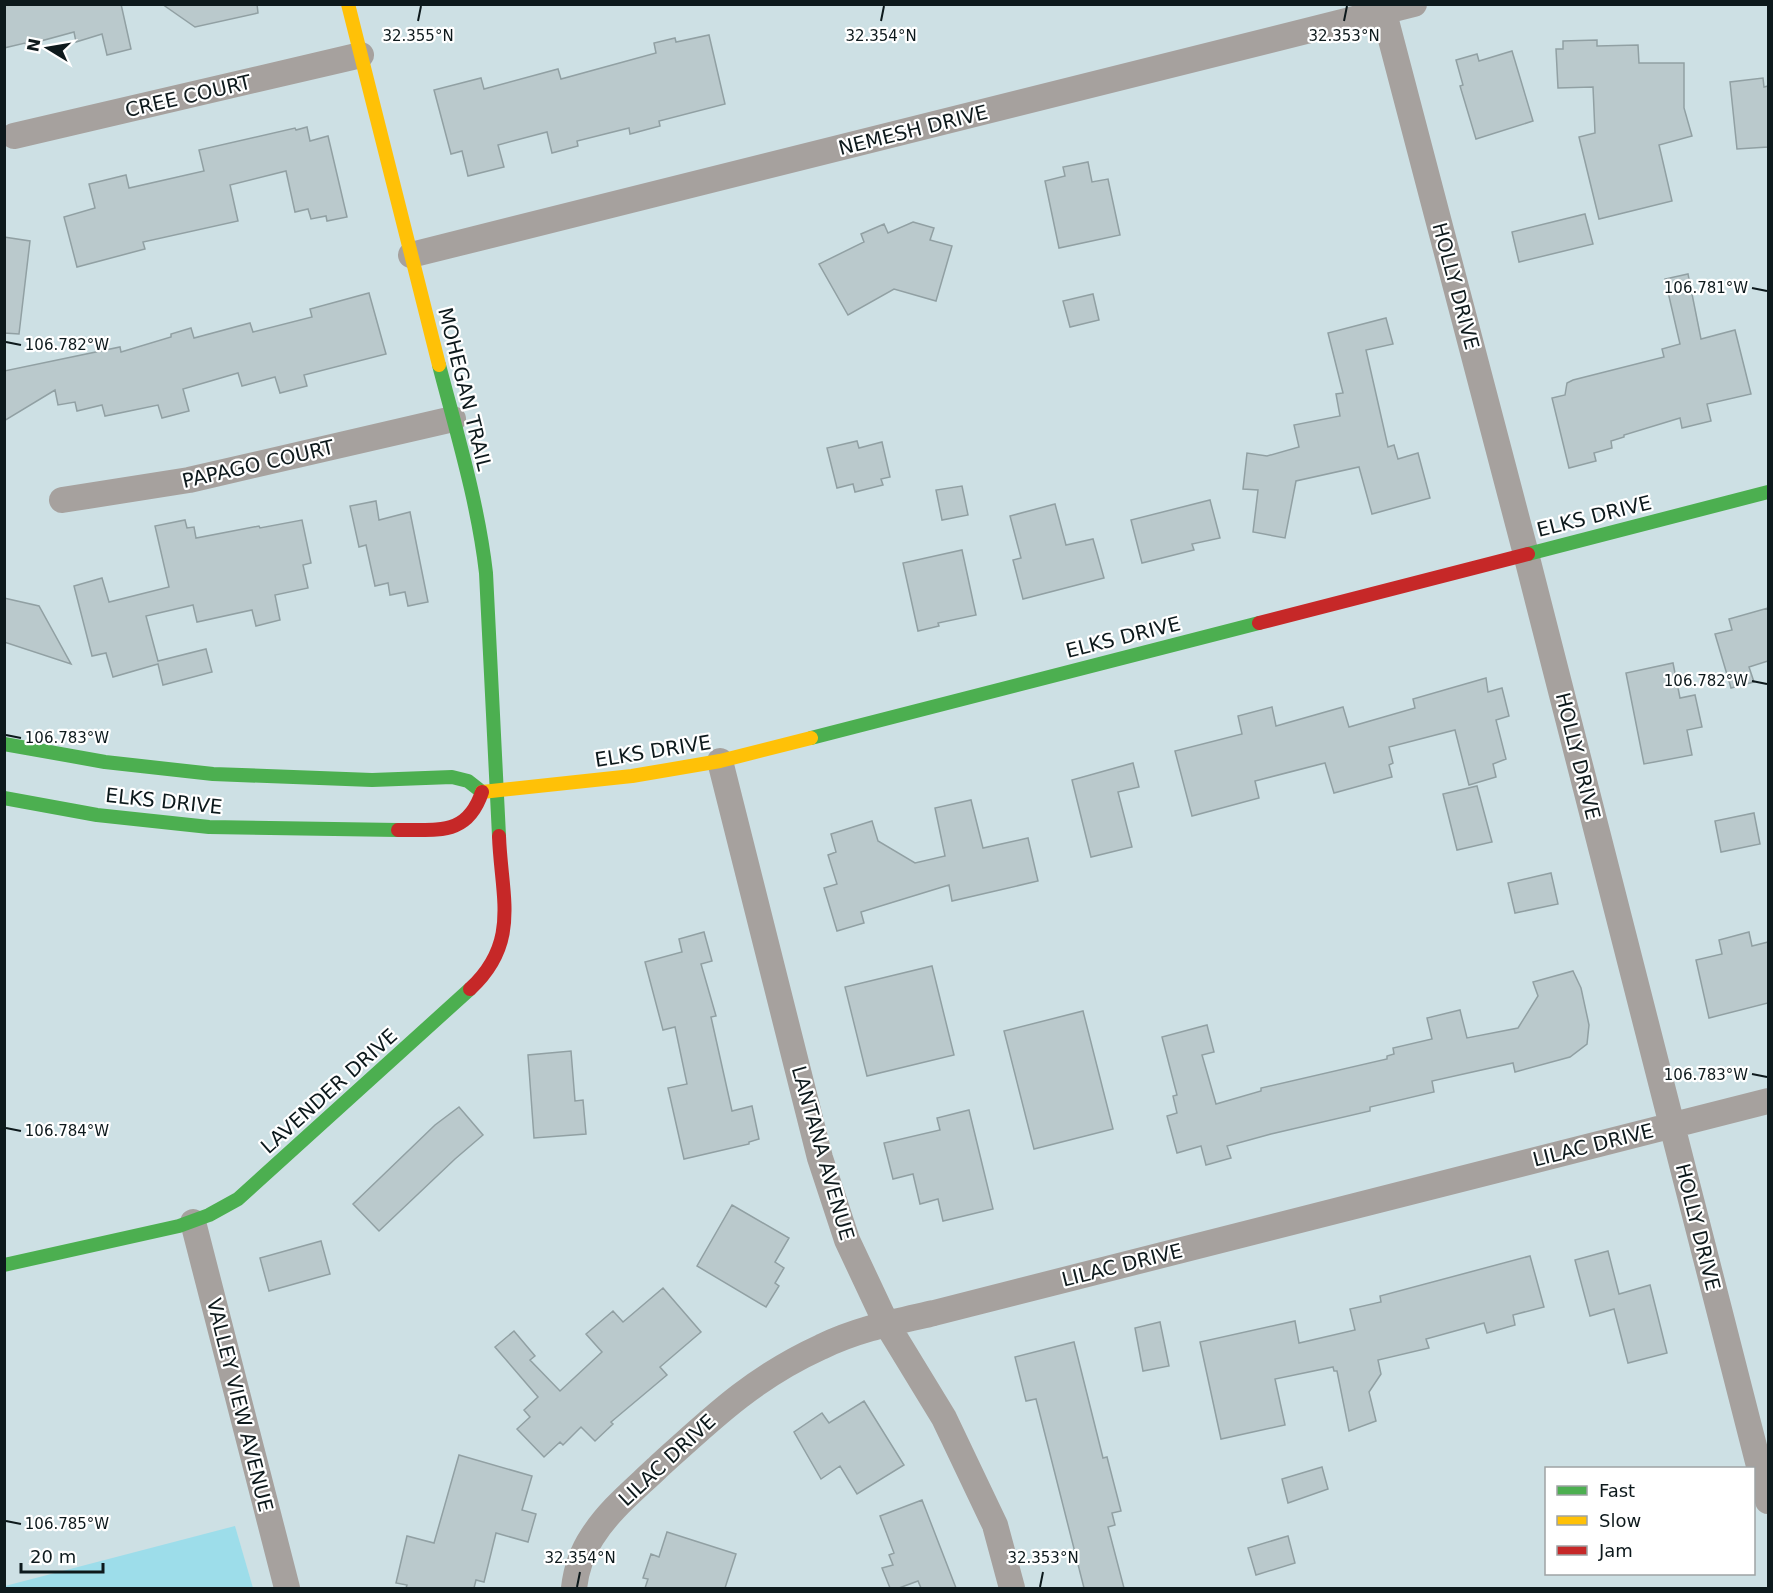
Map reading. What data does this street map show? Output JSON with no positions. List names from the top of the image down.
{
  "streets": {
    "main road": ["MOHEGAN TRAIL", "ELKS DRIVE", "LAVENDER DRIVE"],
    "street": [
      "CREE COURT",
      "NEMESH DRIVE",
      "HOLLY DRIVE",
      "PAPAGO COURT",
      "LILAC DRIVE",
      "LANTANA AVENUE",
      "VALLEY VIEW AVENUE"
    ]
  },
  "crossings": [
    ["CREE COURT", "MOHEGAN TRAIL"],
    ["NEMESH DRIVE", "HOLLY DRIVE"],
    ["NEMESH DRIVE", "MOHEGAN TRAIL"],
    ["HOLLY DRIVE", "ELKS DRIVE"],
    ["HOLLY DRIVE", "LILAC DRIVE"],
    ["MOHEGAN TRAIL", "PAPAGO COURT"],
    ["MOHEGAN TRAIL", "ELKS DRIVE"],
    ["MOHEGAN TRAIL", "LAVENDER DRIVE"],
    ["ELKS DRIVE", "LAVENDER DRIVE"],
    ["ELKS DRIVE", "LANTANA AVENUE"],
    ["LAVENDER DRIVE", "VALLEY VIEW AVENUE"],
    ["LILAC DRIVE", "LANTANA AVENUE"]
  ],
  "legend": ["Fast", "Slow", "Jam"],
  "scale_bar": "20 m",
  "north": "left",
  "coordinates": [
    "32.355°N",
    "32.354°N",
    "32.353°N",
    "106.781°W",
    "106.782°W",
    "106.783°W",
    "106.784°W",
    "106.785°W"
  ]
}
